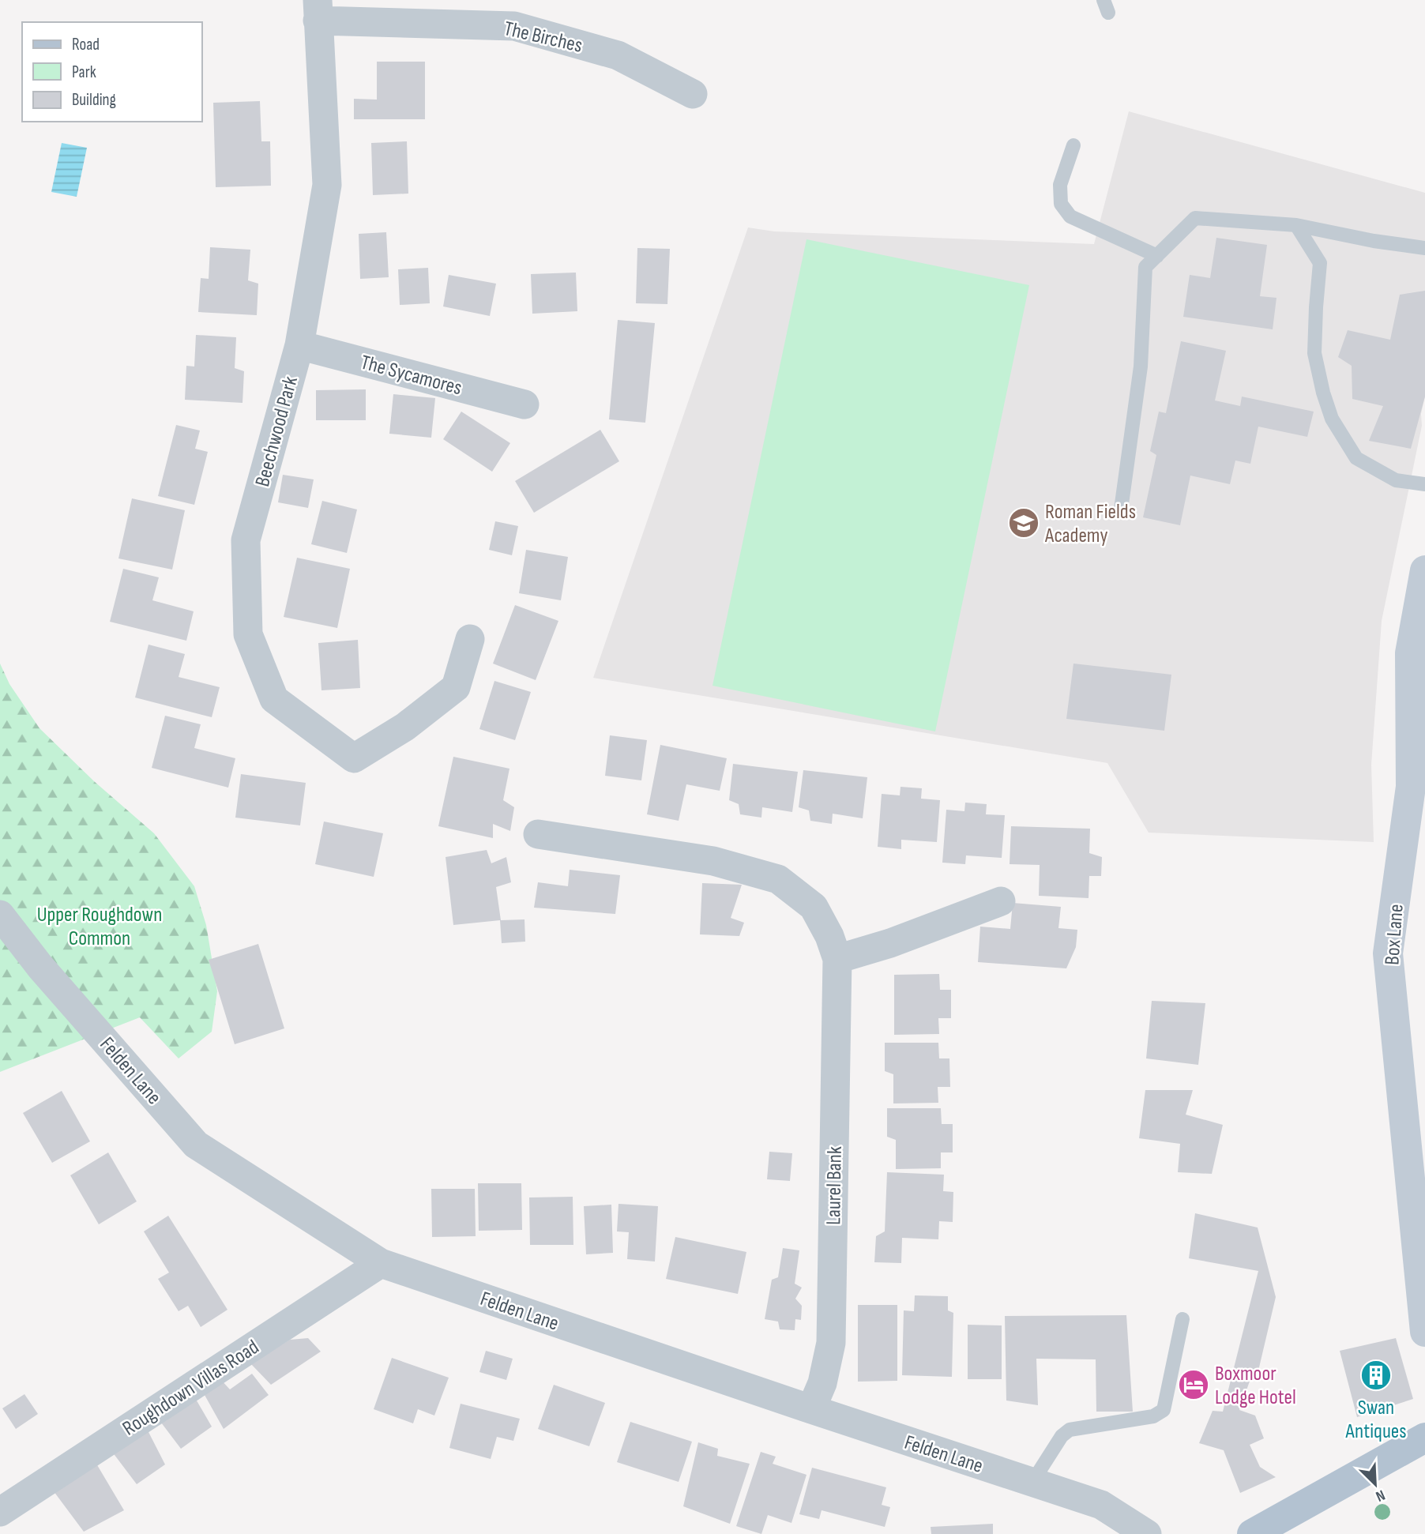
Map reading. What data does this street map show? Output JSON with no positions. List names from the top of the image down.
{
  "streets": {
    "main road": ["Box Lane"],
    "street": [
      "The Birches",
      "The Sycamores",
      "Beechwood Park",
      "Felden Lane",
      "Laurel Bank",
      "Roughdown Villas Road"
    ]
  },
  "crossings": [
    ["The Birches", "Beechwood Park"],
    ["The Sycamores", "Beechwood Park"],
    ["Felden Lane", "Laurel Bank"],
    ["Felden Lane", "Roughdown Villas Road"]
  ],
  "parks": ["Upper Roughdown Common"],
  "places": {
    "school or university": ["Roman Fields Academy"],
    "building": ["Swan Antiques"],
    "hotel": ["Boxmoor Lodge Hotel"]
  },
  "legend": ["Road", "Park", "Building"],
  "north": "bottom right"
}
